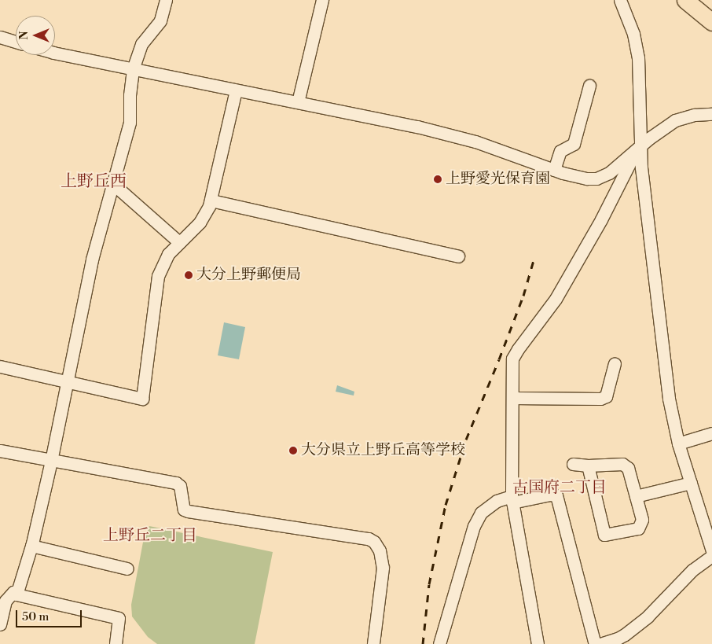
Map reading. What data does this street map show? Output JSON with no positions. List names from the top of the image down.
{
  "districts": ["上野丘西", "古国府二丁目", "上野丘二丁目"],
  "places": ["上野愛光保育園", "大分上野郵便局", "大分県立上野丘高等学校"],
  "scale_bar": "50 m",
  "north": "left"
}
